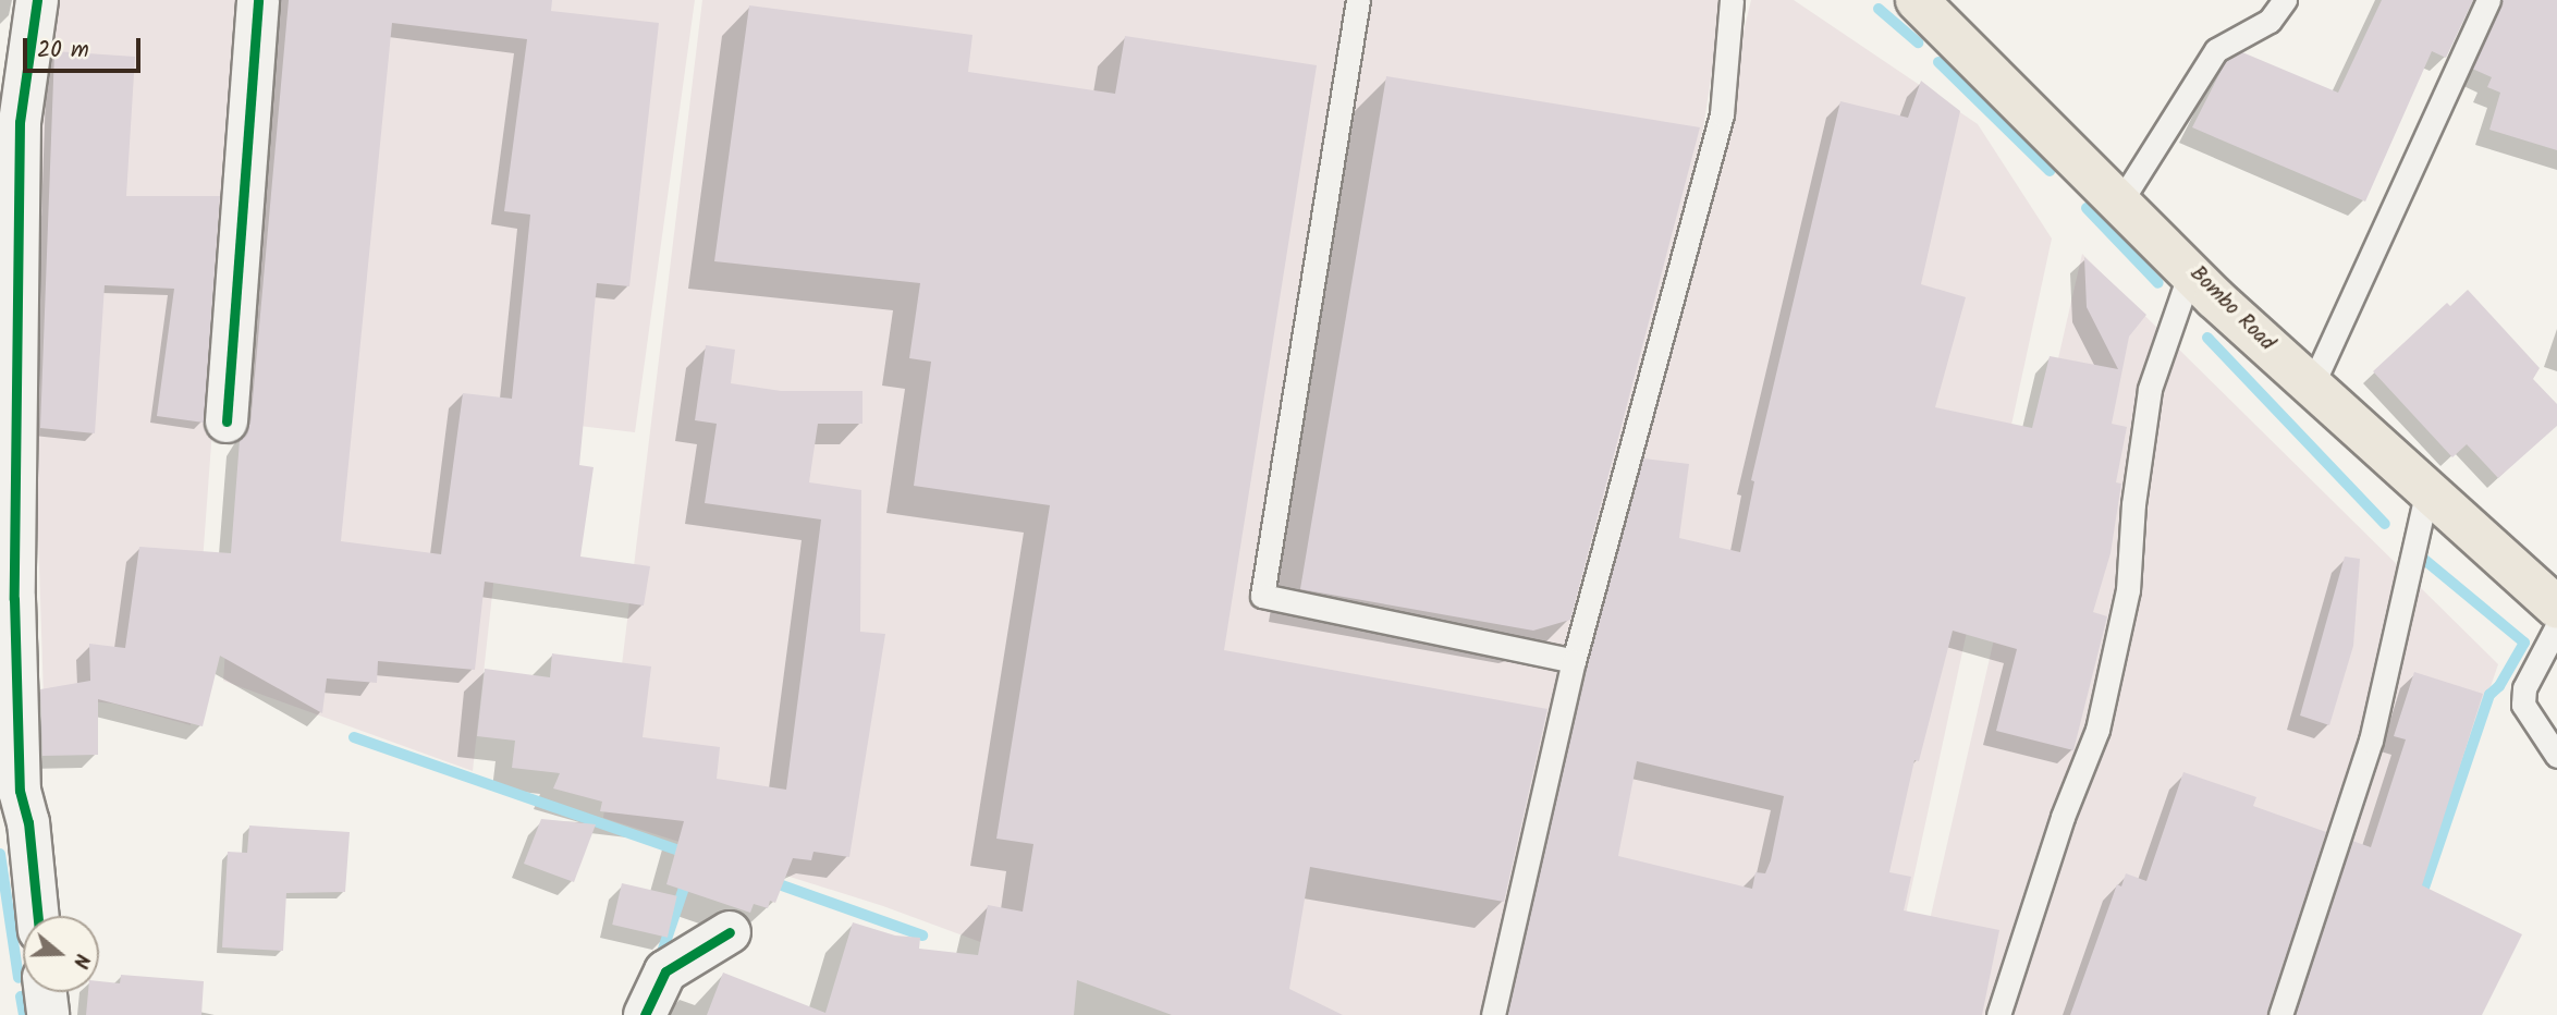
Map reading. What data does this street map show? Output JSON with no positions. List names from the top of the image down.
{
  "streets": {
    "main road": ["Bombo Road"]
  },
  "scale_bar": "20 m",
  "north": "right"
}
